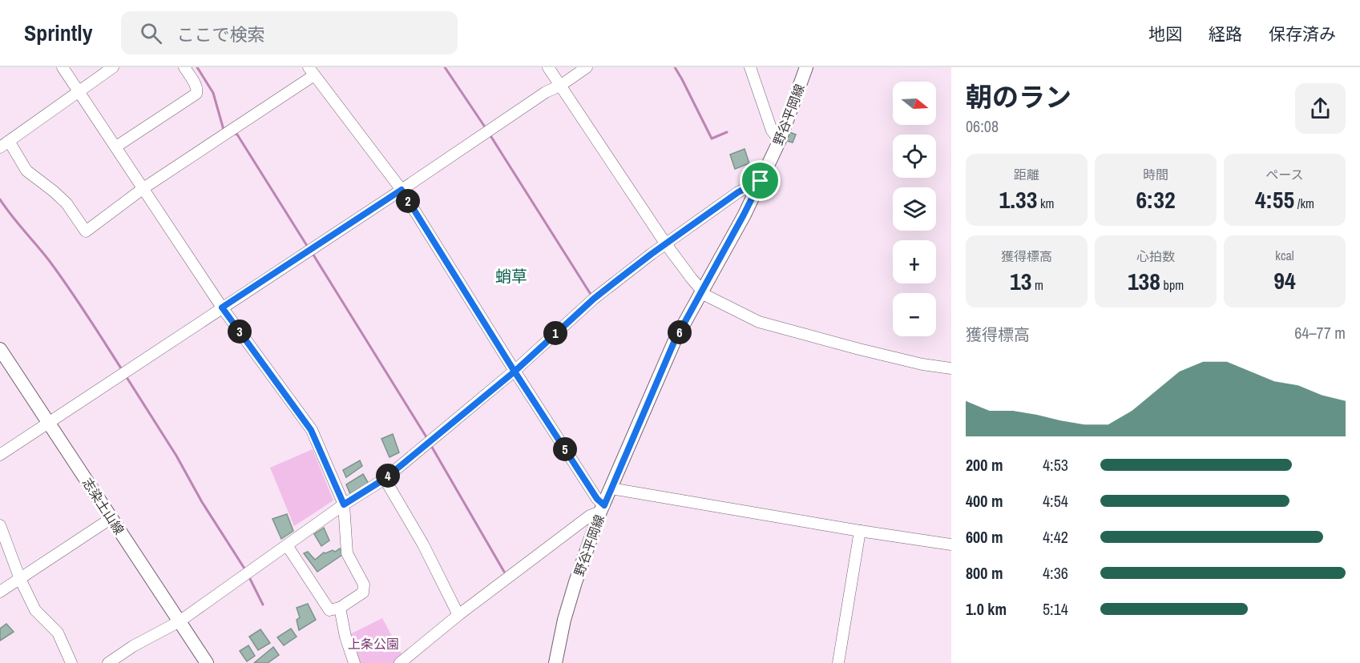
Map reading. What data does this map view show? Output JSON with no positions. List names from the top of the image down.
{
  "streets": {
    "main road": ["野谷平岡線", "志染土山線"]
  },
  "districts": ["蛸草"],
  "parks": ["上条公園"],
  "north": "right",
  "page": {
    "header": "Sprintly",
    "search": "ここで検索",
    "nav": ["地図", "経路", "保存済み"],
    "heading": ["朝のラン", "06:08"],
    "map_buttons": ["+", "−"],
    "stats": [
      ["距離", "1.33 km"],
      ["時間", "6:32"],
      ["ペース", "4:55 /km"],
      ["獲得標高", "13 m"],
      ["心拍数", "138 bpm"],
      ["kcal", "94"]
    ],
    "pins": [
      "2",
      "3",
      "6",
      "1",
      "5",
      "4"
    ],
    "chart": ["獲得標高", "64–77 m"],
    "list": [
      {
        "name": "200 m",
        "note": "4:53"
      },
      {
        "name": "400 m",
        "note": "4:54"
      },
      {
        "name": "600 m",
        "note": "4:42"
      },
      {
        "name": "800 m",
        "note": "4:36"
      },
      {
        "name": "1.0 km",
        "note": "5:14"
      }
    ]
  }
}
